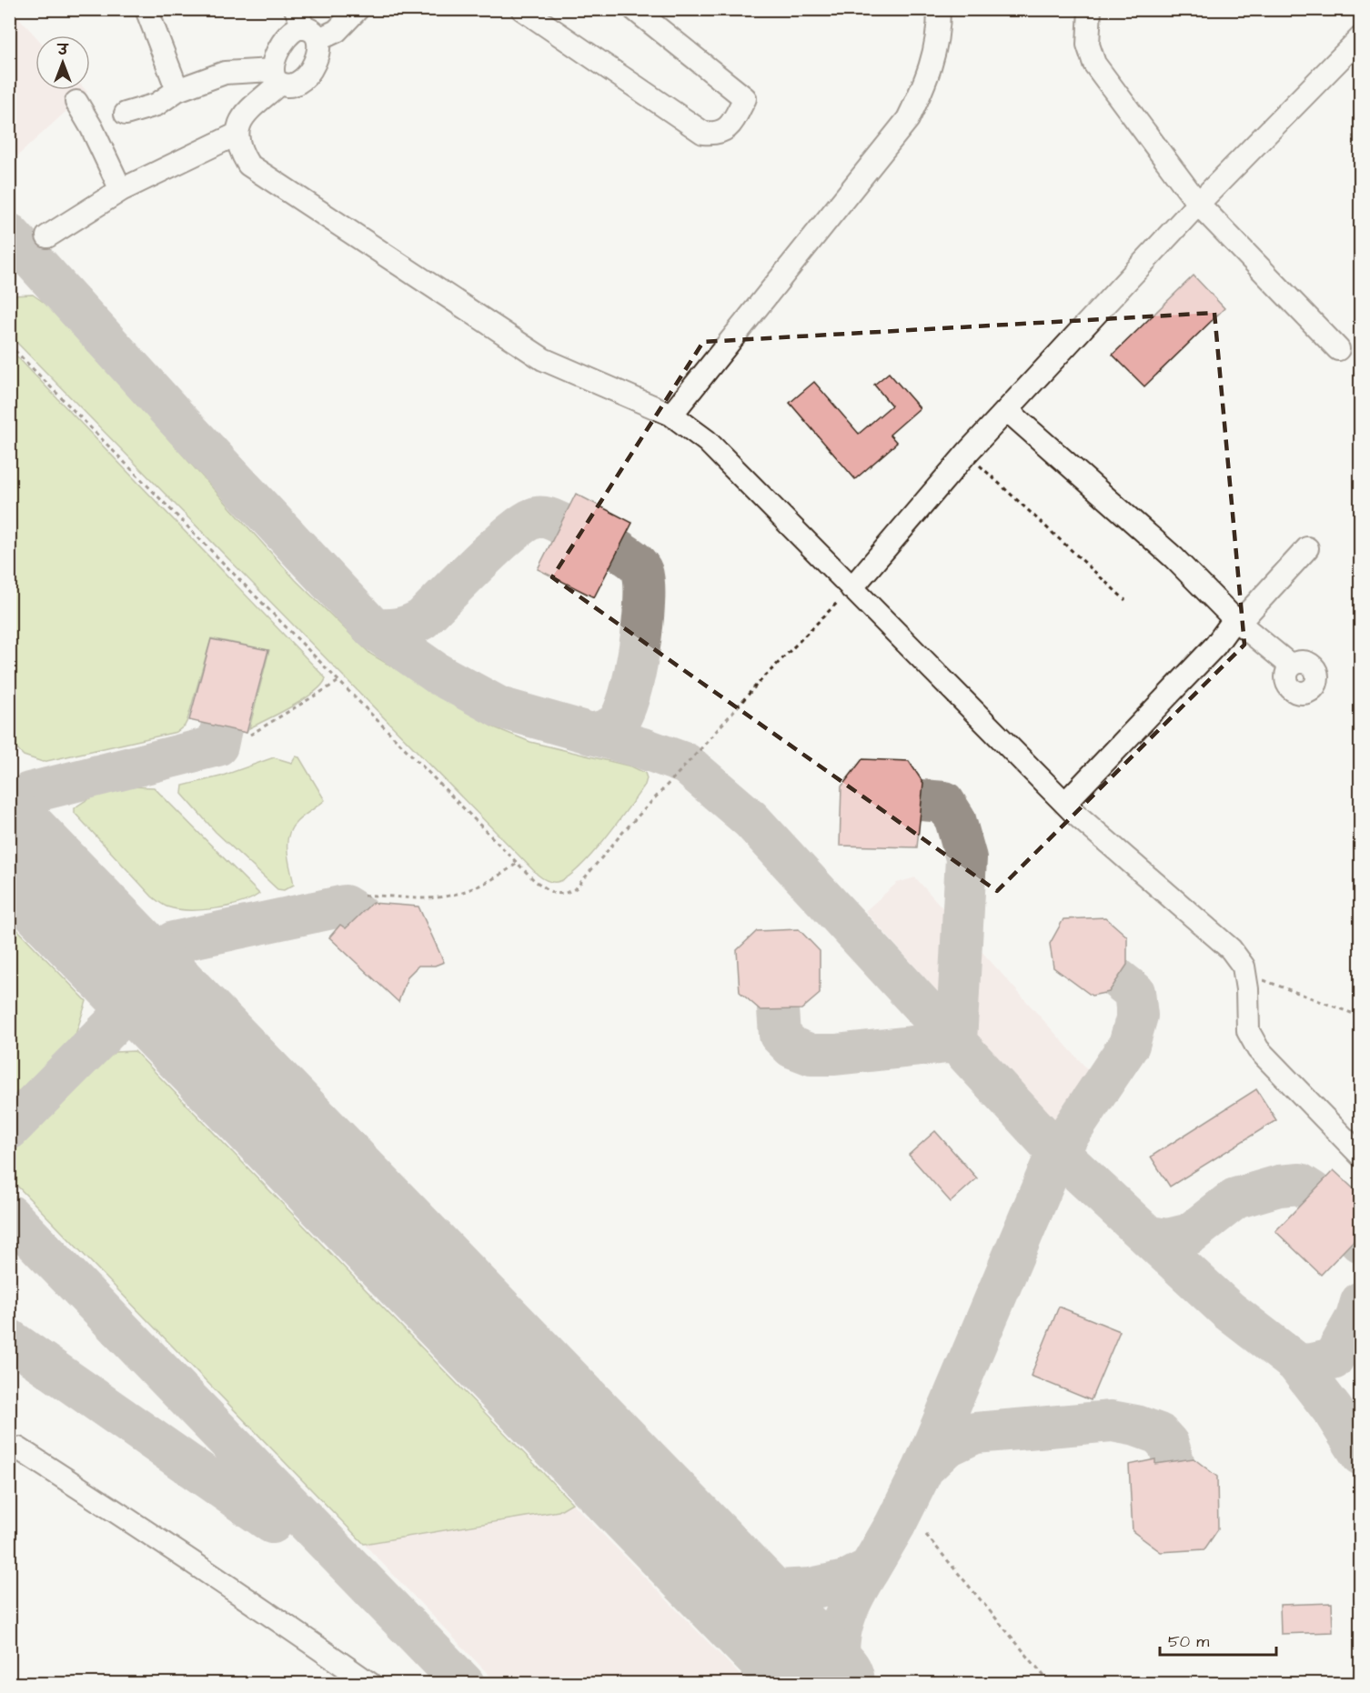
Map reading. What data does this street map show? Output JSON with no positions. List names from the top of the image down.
{
  "scale_bar": "50 m",
  "north": "top"
}
